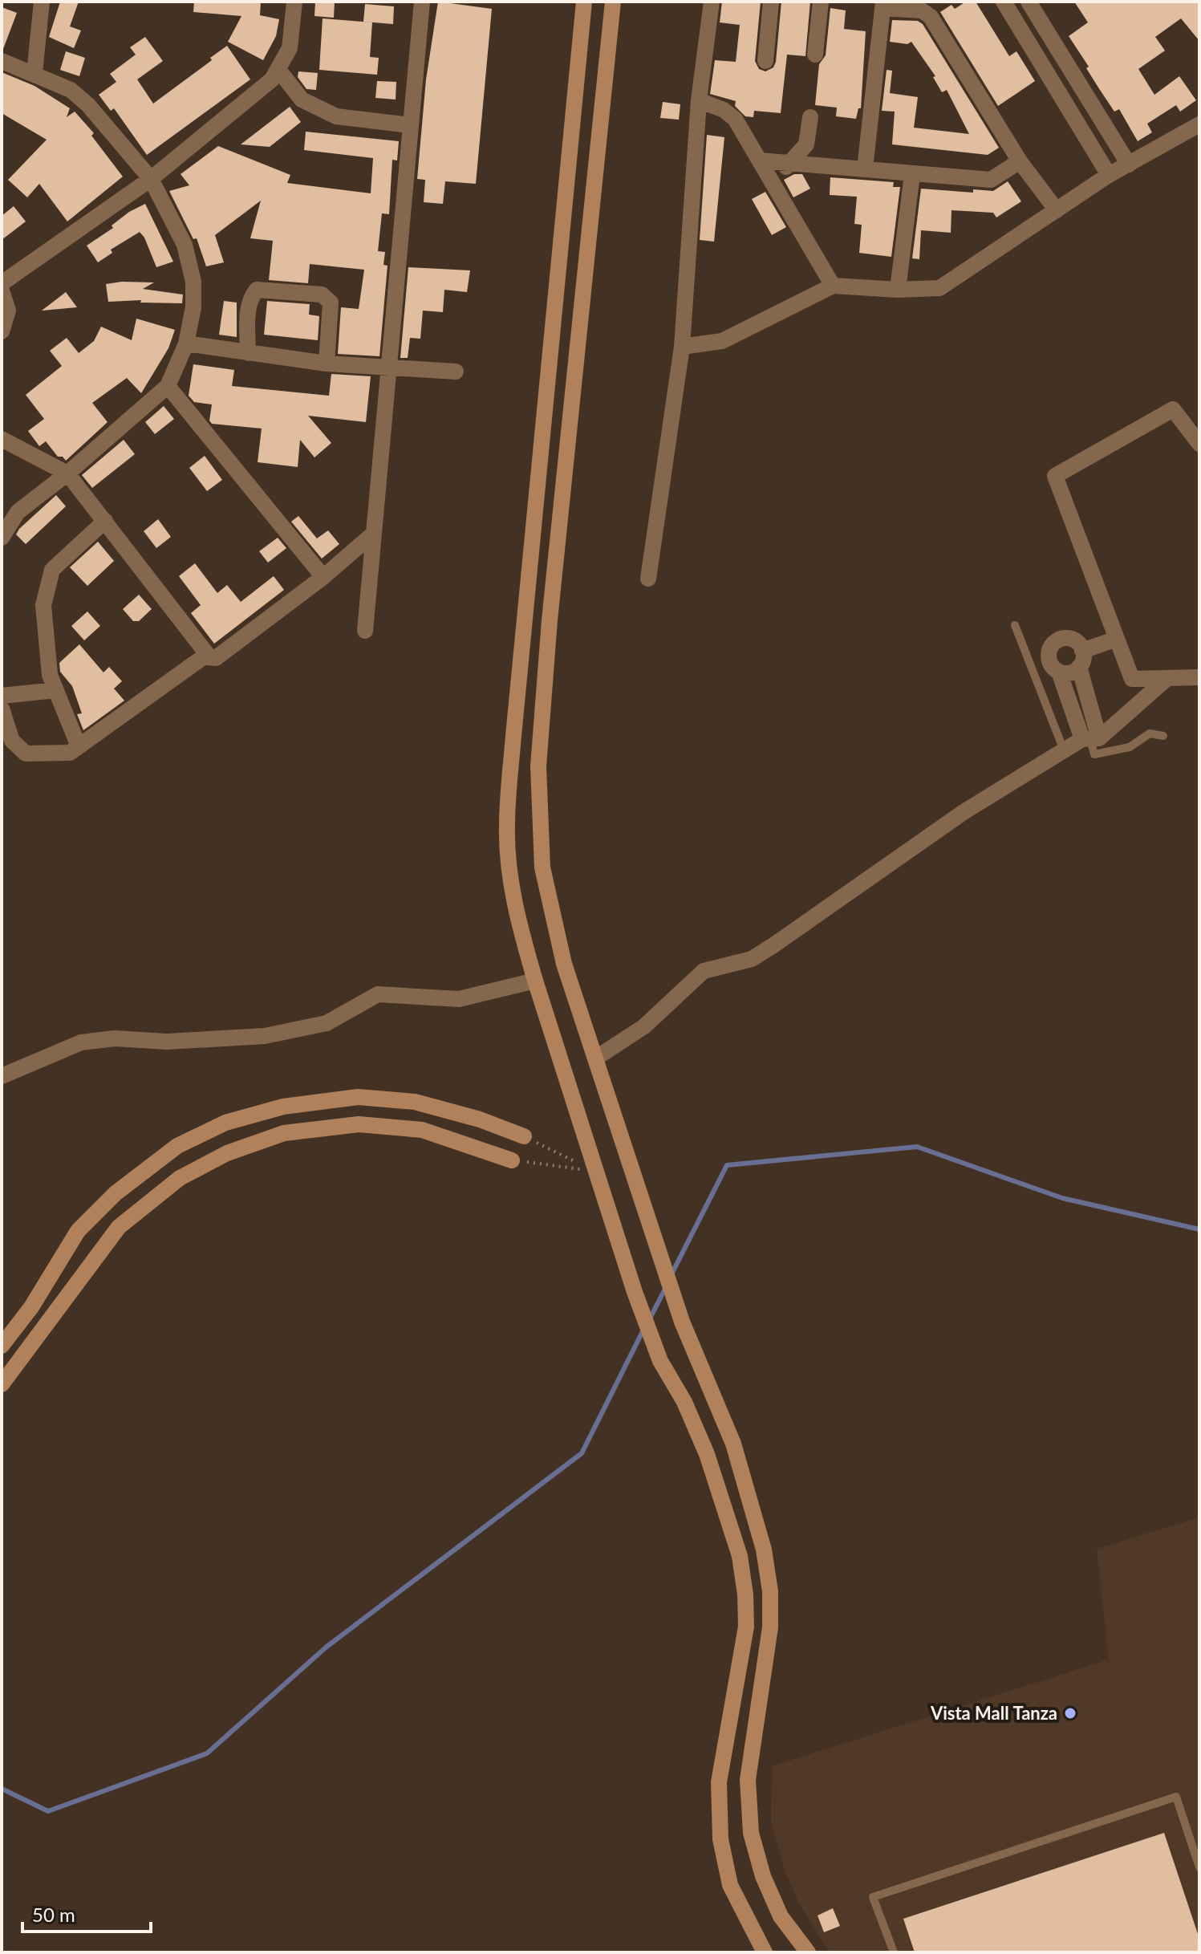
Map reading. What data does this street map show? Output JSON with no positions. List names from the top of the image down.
{
  "places": ["Vista Mall Tanza"],
  "scale_bar": "50 m"
}
